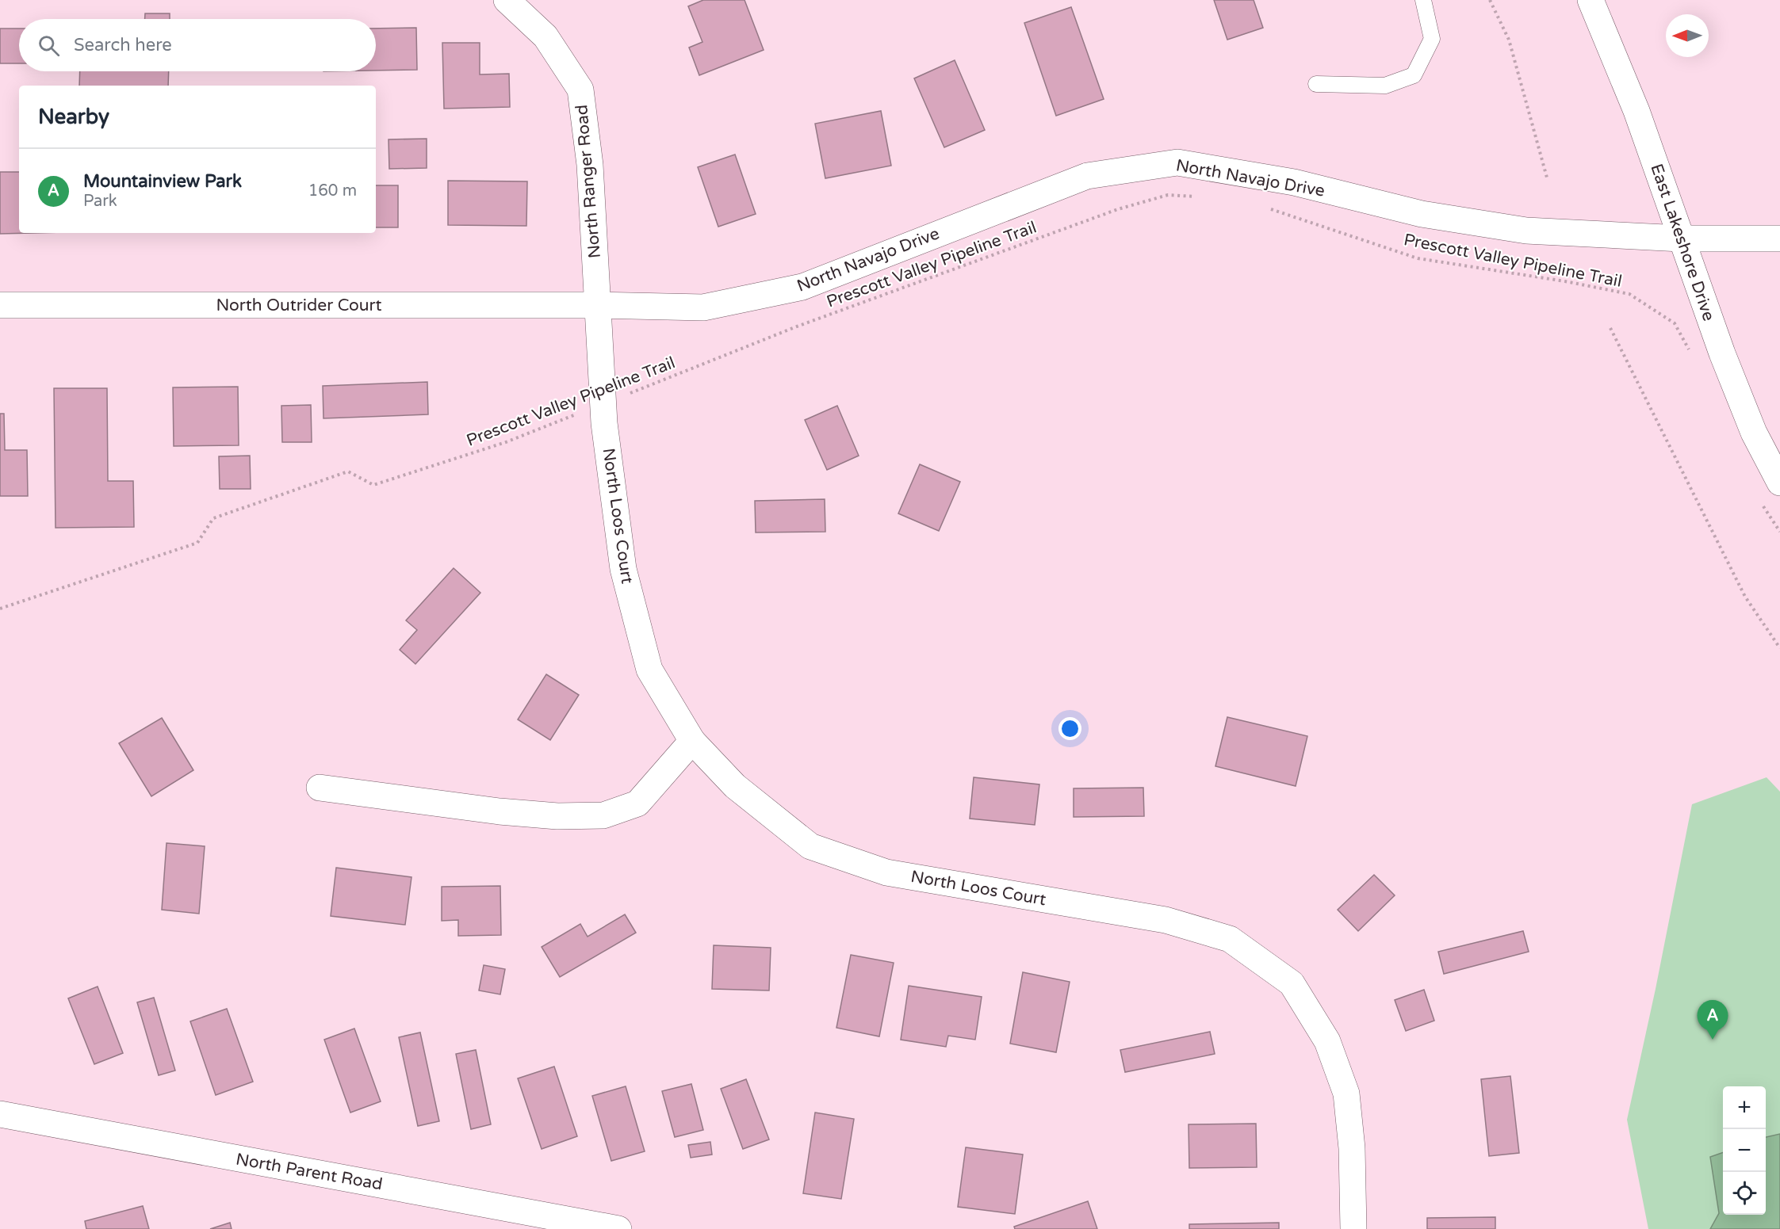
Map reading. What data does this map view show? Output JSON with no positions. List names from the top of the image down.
{
  "streets": {
    "street": [
      "North Navajo Drive",
      "North Ranger Road",
      "East Lakeshore Drive",
      "North Outrider Court",
      "North Loos Court",
      "North Parent Road"
    ],
    "path": ["Prescott Valley Pipeline Trail"]
  },
  "crossings": [
    ["North Navajo Drive", "North Ranger Road"],
    ["North Navajo Drive", "East Lakeshore Drive"],
    ["North Navajo Drive", "North Outrider Court"],
    ["North Navajo Drive", "North Loos Court"],
    ["North Ranger Road", "North Outrider Court"],
    ["North Ranger Road", "North Loos Court"],
    ["Prescott Valley Pipeline Trail", "North Loos Court"],
    ["North Outrider Court", "North Loos Court"]
  ],
  "north": "left",
  "page": {
    "search": "Search here",
    "heading": "Nearby",
    "list": [
      {
        "mark": "A",
        "name": "Mountainview Park",
        "note": "Park",
        "value": "160 m"
      }
    ],
    "pins": "A",
    "map_buttons": ["+", "−"]
  }
}
